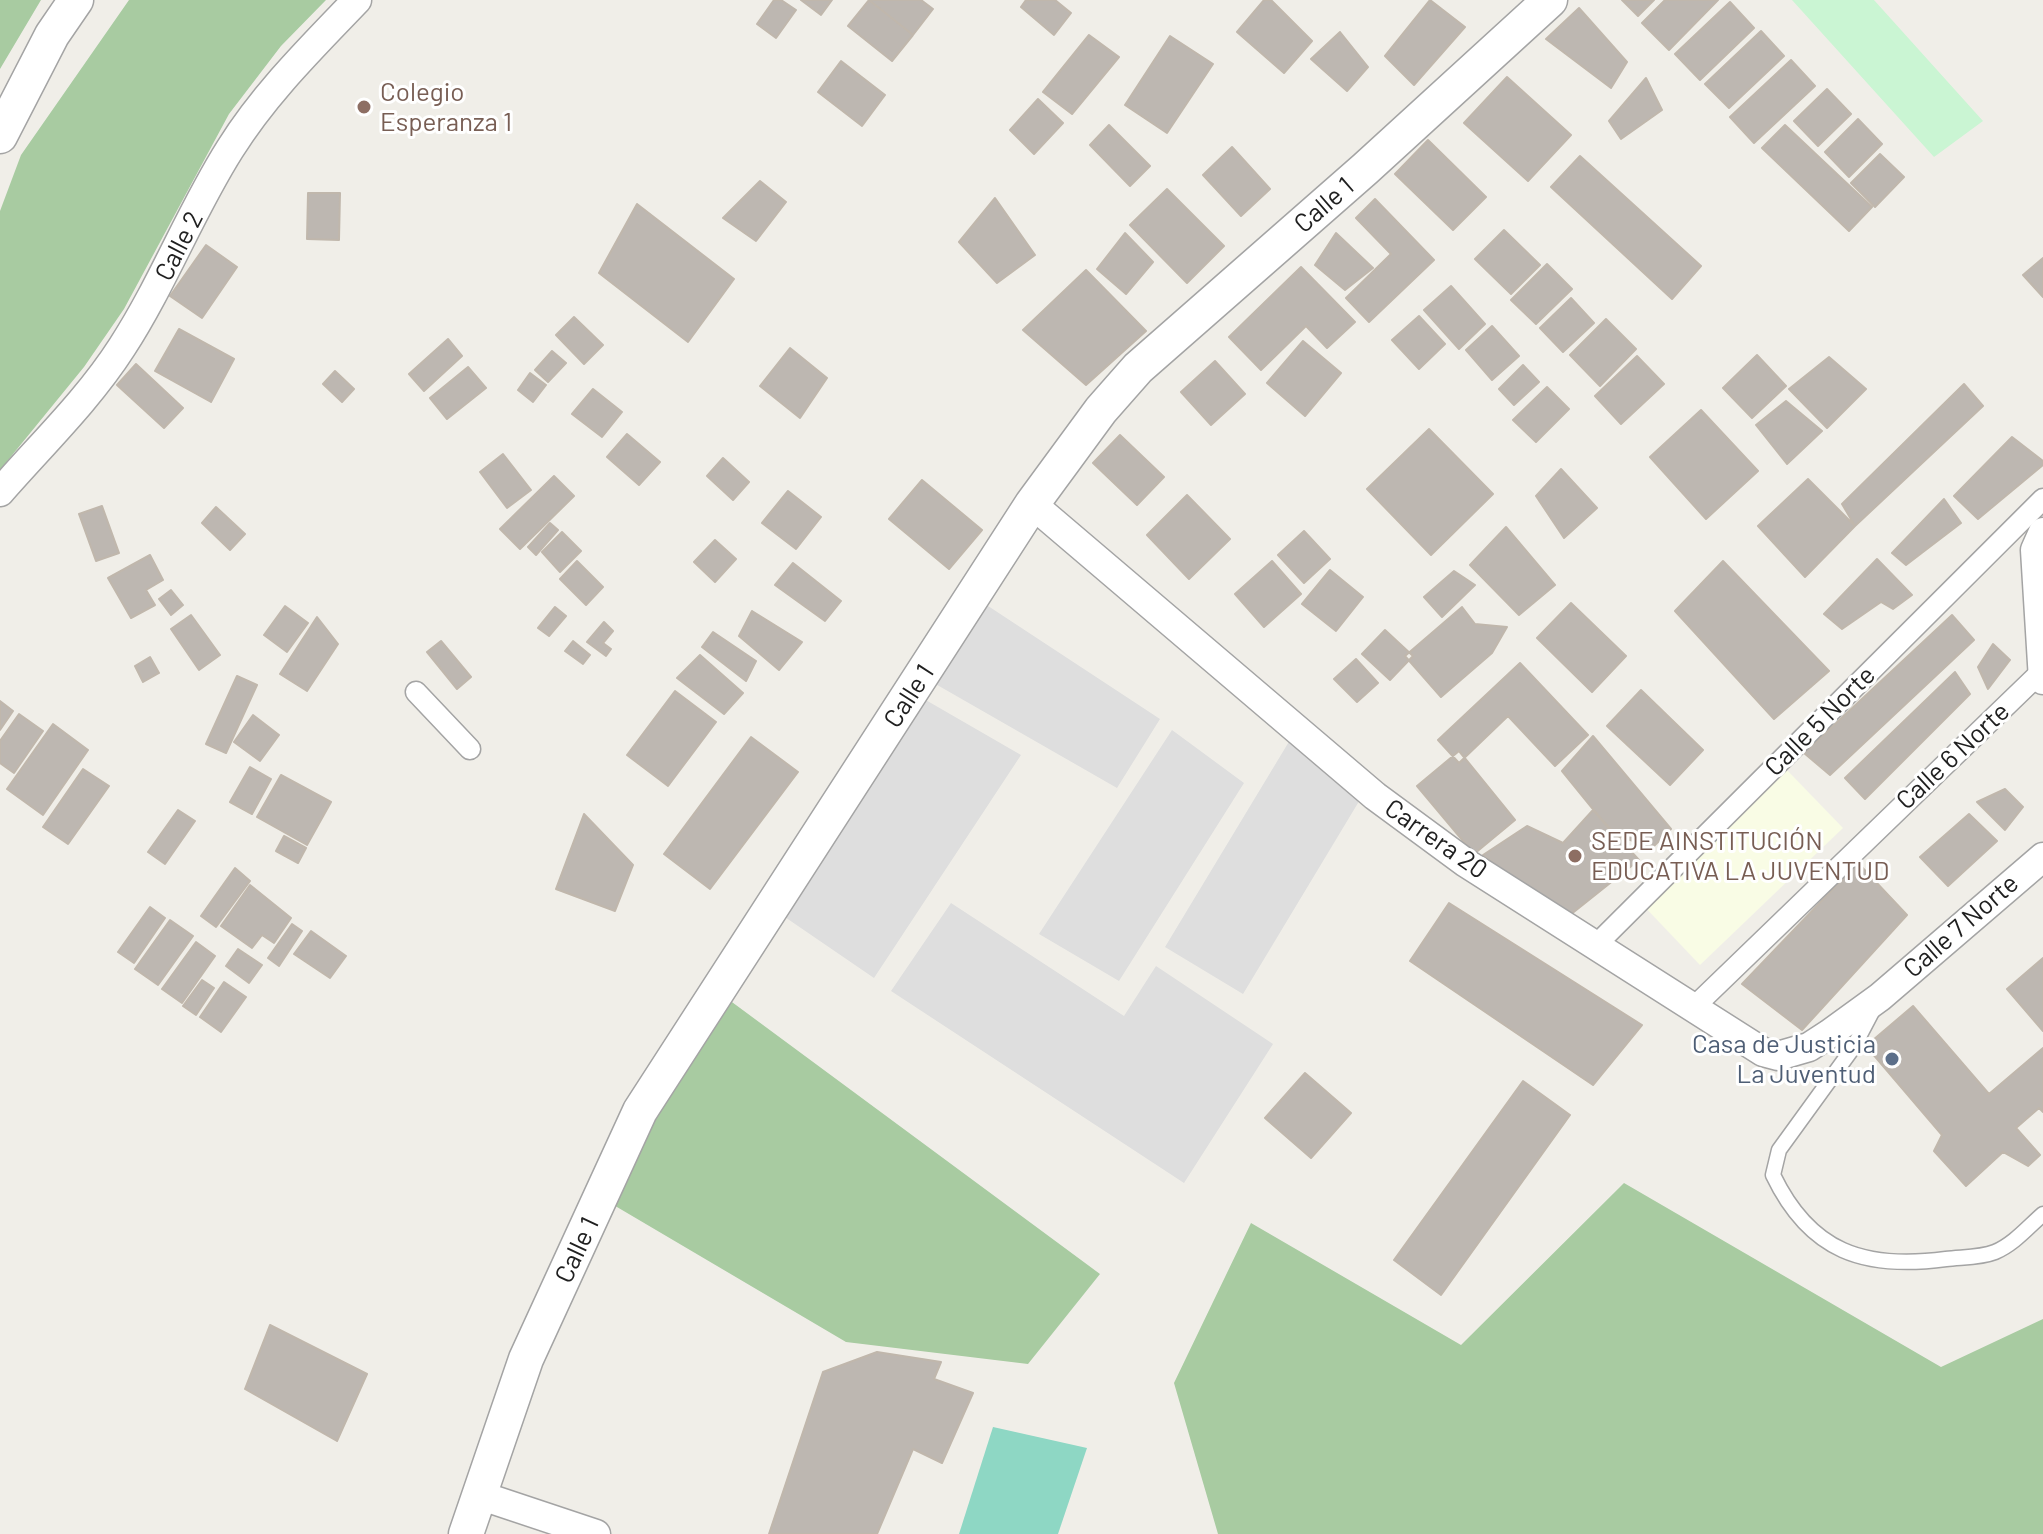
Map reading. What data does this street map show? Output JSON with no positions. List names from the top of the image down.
{
  "streets": {
    "street": [
      "Calle 1",
      "Calle 2",
      "Calle 5 Norte",
      "Calle 6 Norte",
      "Carrera 20",
      "Calle 7 Norte"
    ]
  },
  "crossings": [
    ["Calle 1", "Carrera 20"],
    ["Calle 5 Norte", "Carrera 20"],
    ["Calle 6 Norte", "Carrera 20"],
    ["Carrera 20", "Calle 7 Norte"]
  ],
  "places": ["Colegio Esperanza 1", "SEDE AINSTITUCIÓN EDUCATIVA LA JUVENTUD", "Casa de Justicia La Juventud"]
}
